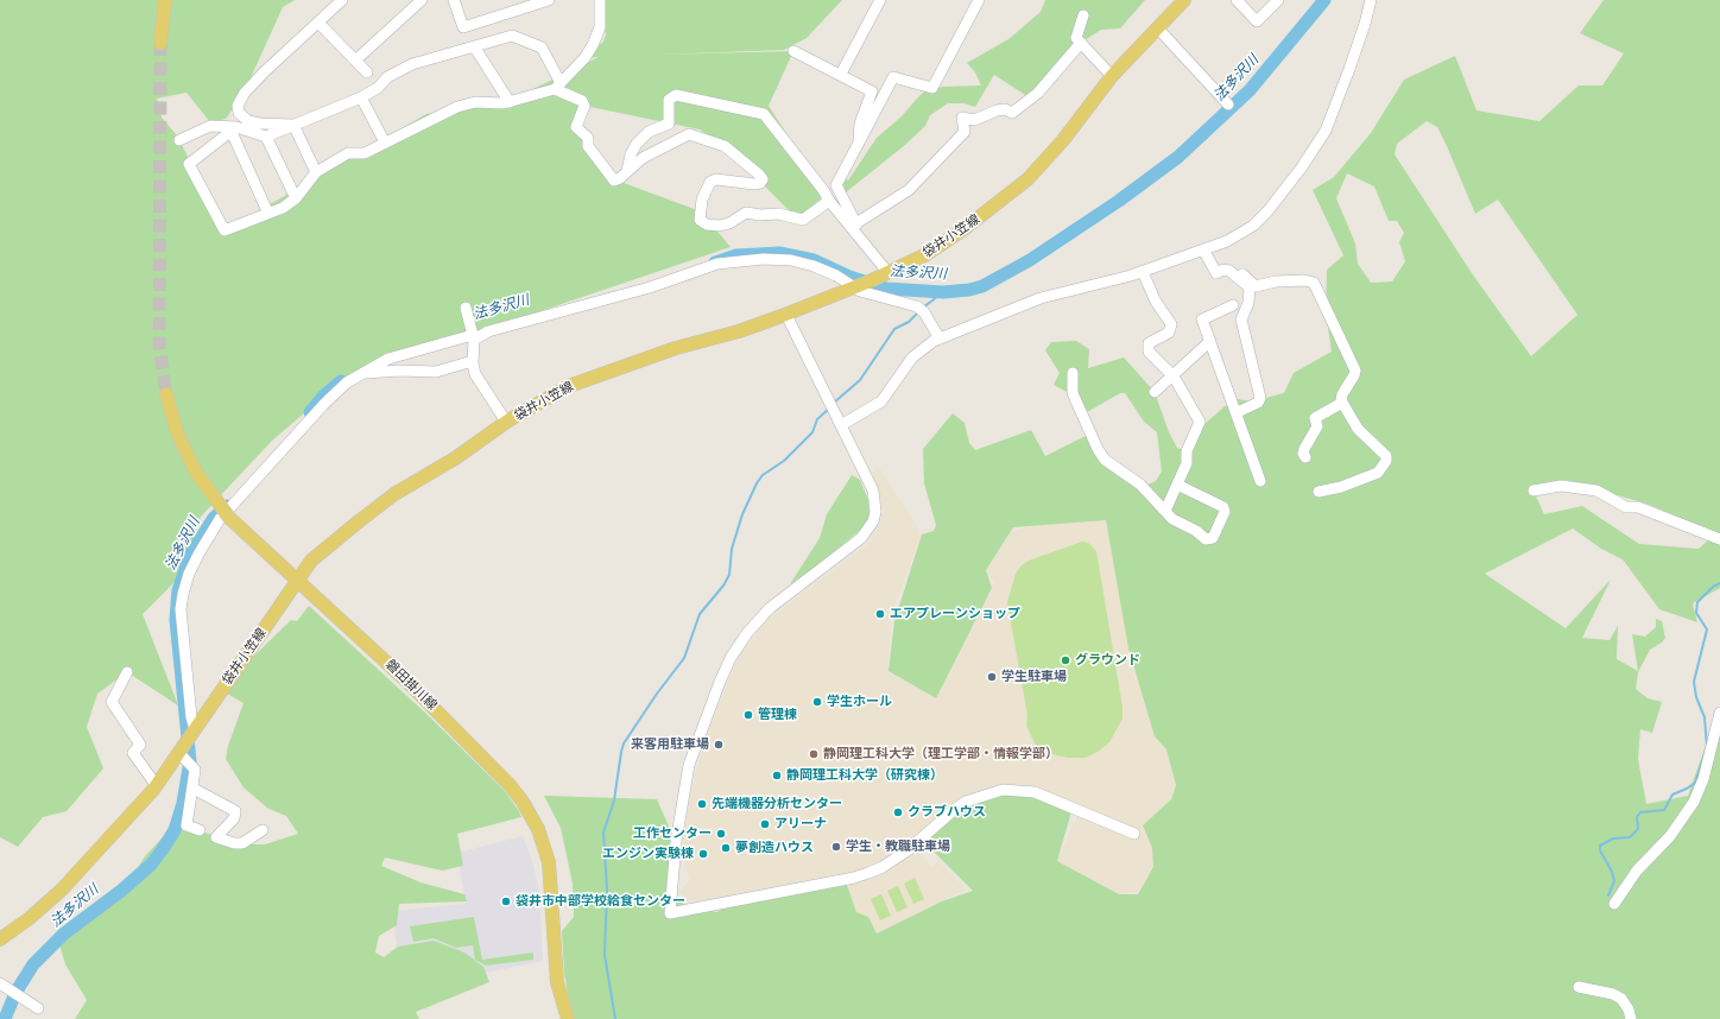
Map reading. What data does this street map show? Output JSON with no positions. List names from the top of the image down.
{
  "streets": {
    "main road": ["袋井小笠線", "磐田掛川線"]
  },
  "crossings": [
    ["袋井小笠線", "磐田掛川線"]
  ],
  "water": ["法多沢川"],
  "places": [
    "エアプレーンショップ",
    "グラウンド",
    "学生駐車場",
    "学生ホール",
    "管理棟",
    "来客用駐車場",
    "静岡理工科大学（理工学部・情報学部）",
    "静岡理工科大学（研究棟）",
    "先端機器分析センター",
    "クラブハウス",
    "アリーナ",
    "工作センター",
    "学生・教職駐車場",
    "夢創造ハウス",
    "エンジン実験棟",
    "袋井市中部学校給食センター"
  ]
}
